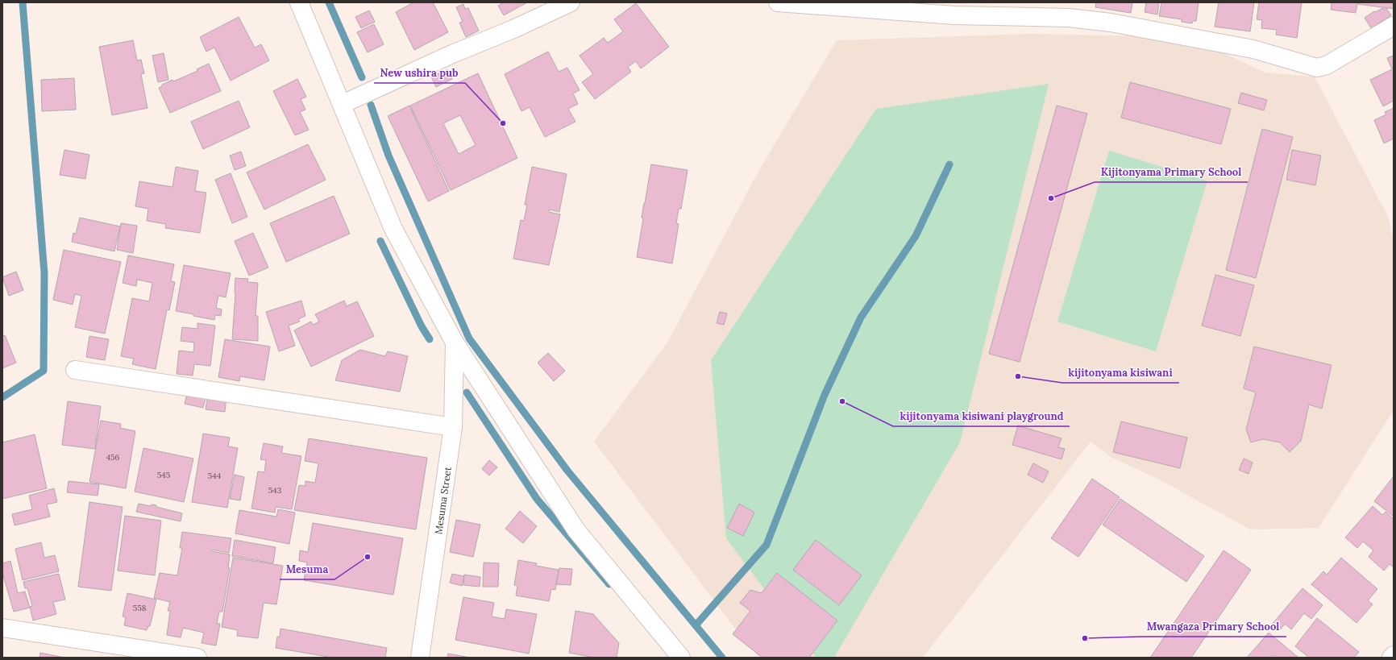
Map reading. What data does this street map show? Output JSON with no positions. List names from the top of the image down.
{
  "streets": {
    "street": ["Mesuma Street"]
  },
  "places": [
    "New ushira pub",
    "Kijitonyama Primary School",
    "kijitonyama kisiwani",
    "kijitonyama kisiwani playground",
    "Mesuma",
    "Mwangaza Primary School"
  ],
  "house_numbers": [
    "456",
    "545",
    "544",
    "543",
    "558"
  ]
}
